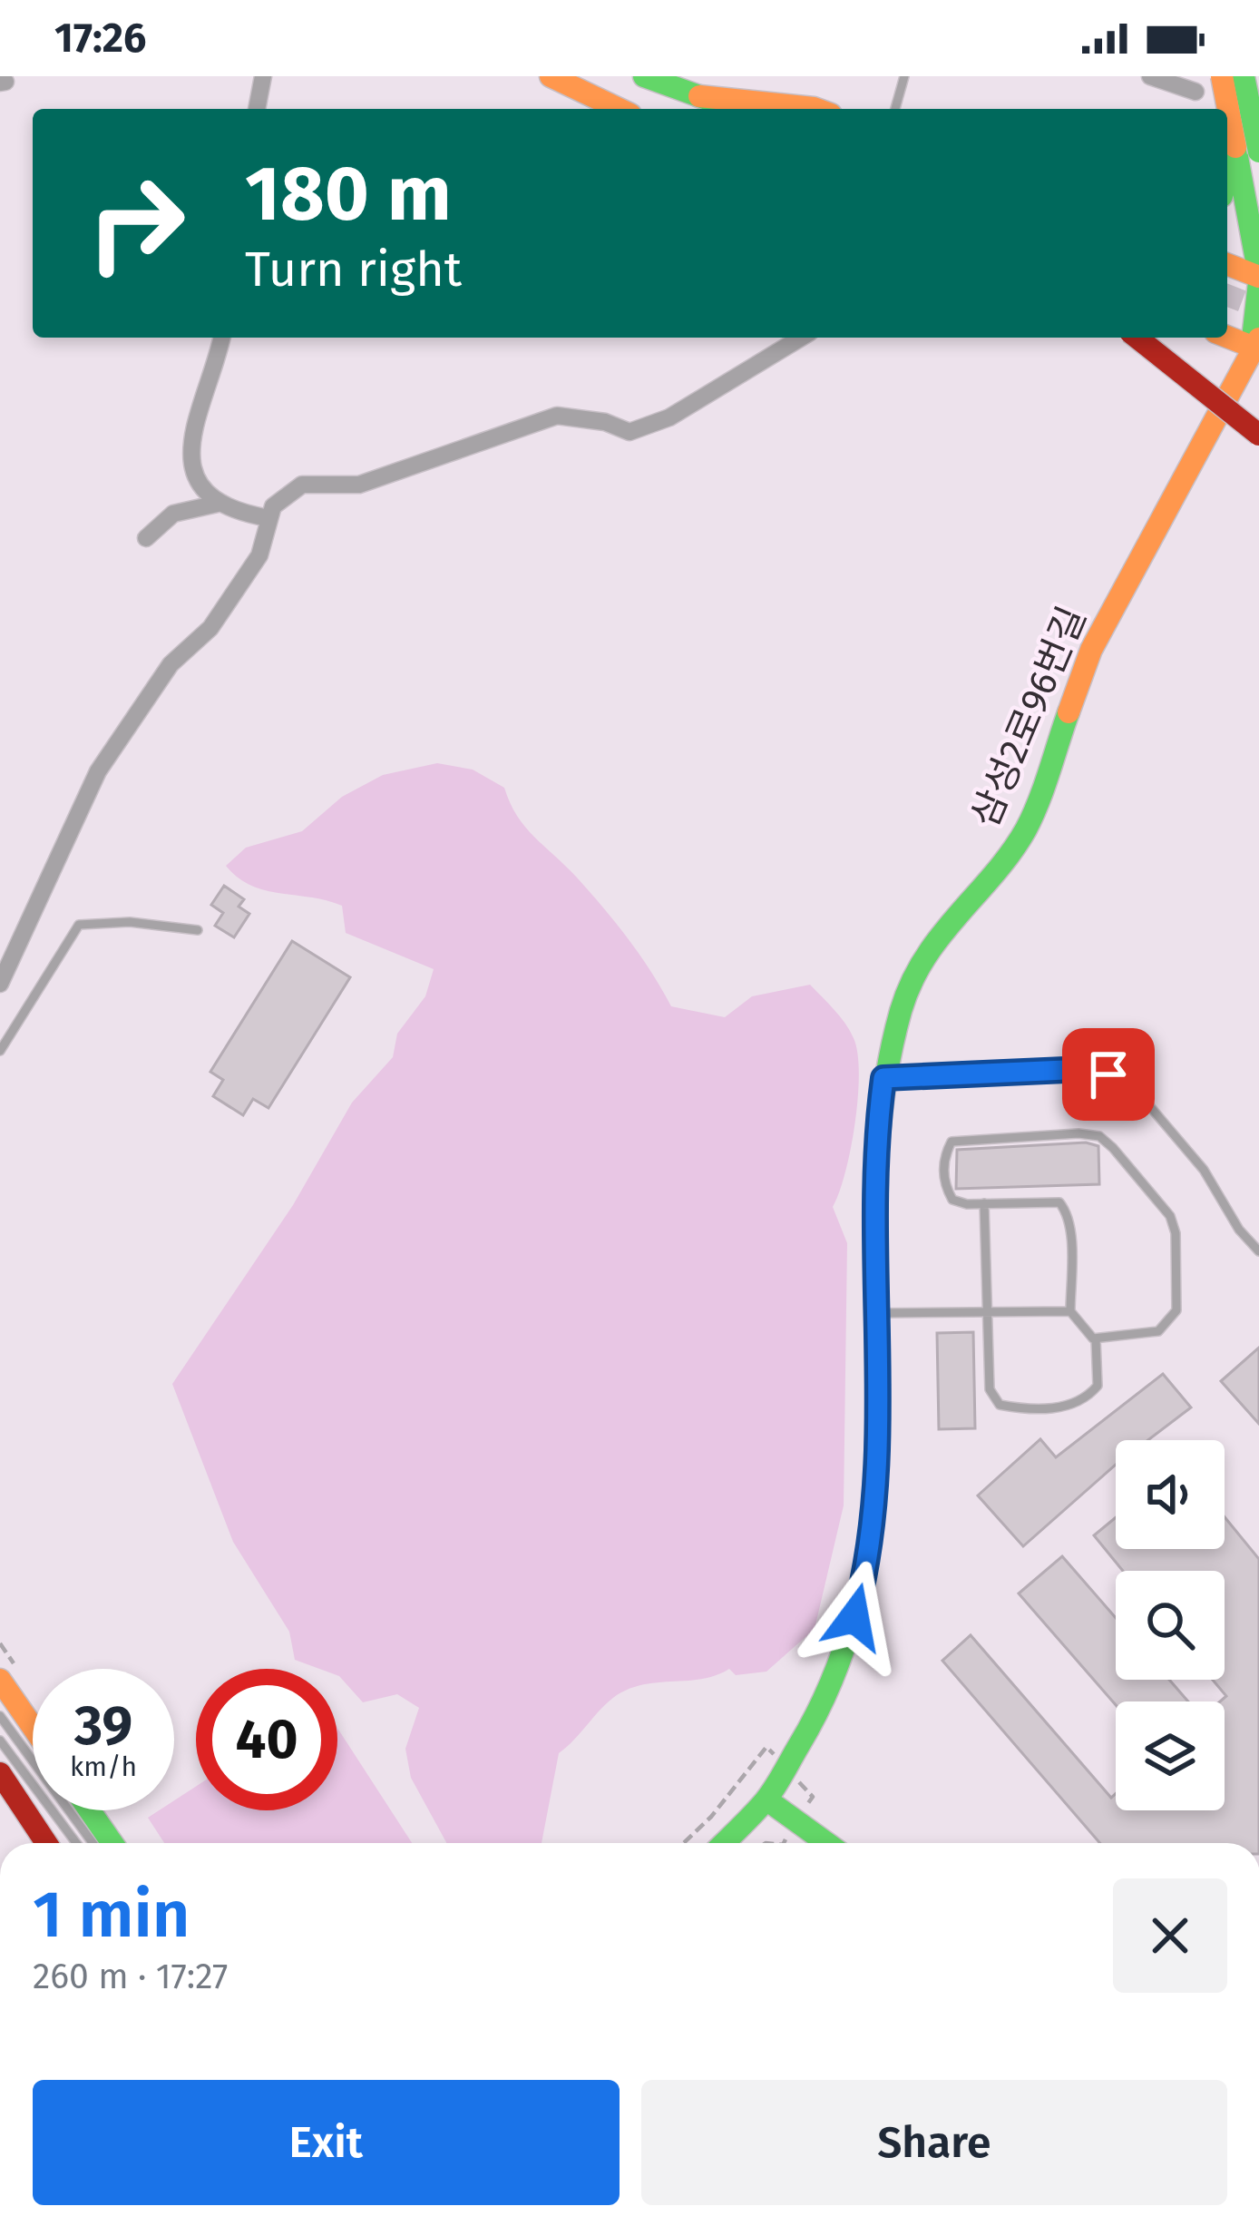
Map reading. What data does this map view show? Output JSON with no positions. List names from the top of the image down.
{
  "streets": {
    "main road": ["삼성2로96번길"]
  },
  "page": {
    "status": "17:26",
    "turn": ["180 m", "Turn right"],
    "speed": "39 km/h",
    "limit": "40",
    "heading": ["1 min", "260 m · 17:27"],
    "buttons": ["Exit", "Share"]
  }
}
